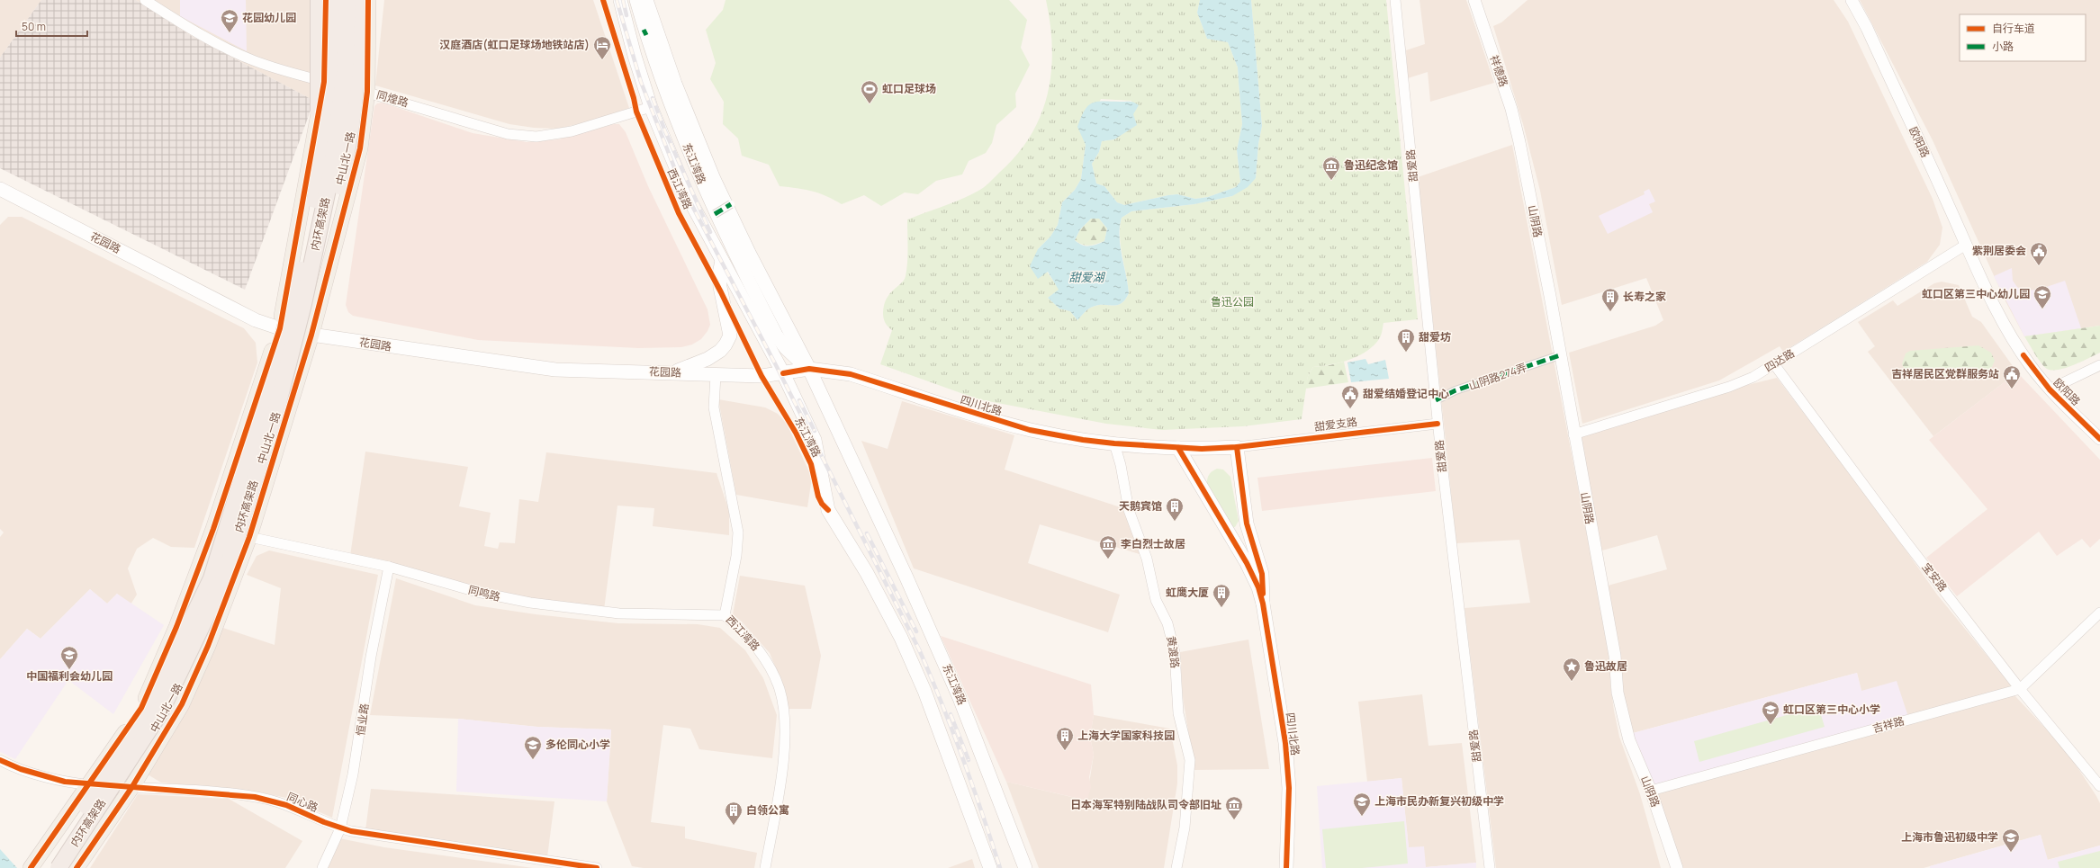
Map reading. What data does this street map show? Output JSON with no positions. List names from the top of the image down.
{
  "streets": {
    "highway": ["内环高架路"],
    "main road": [
      "中山北一路",
      "东江湾路",
      "西江湾路",
      "花园路",
      "四川北路"
    ],
    "street": [
      "祥德路",
      "同煌路",
      "欧阳路",
      "甜爱路",
      "山阴路",
      "四达路",
      "山阴路274弄",
      "甜爱支路",
      "宝安路",
      "同鸣路",
      "黄渡路",
      "恒业路",
      "吉祥路",
      "同心路"
    ]
  },
  "crossings": [
    ["祥德路", "山阴路"],
    ["同煌路", "中山北一路"],
    ["同煌路", "西江湾路"],
    ["欧阳路", "四达路"],
    ["中山北一路", "花园路"],
    ["中山北一路", "同鸣路"],
    ["中山北一路", "同心路"],
    ["东江湾路", "西江湾路"],
    ["东江湾路", "花园路"],
    ["东江湾路", "四川北路"],
    ["甜爱路", "山阴路274弄"],
    ["甜爱路", "甜爱支路"],
    ["西江湾路", "花园路"],
    ["西江湾路", "四川北路"],
    ["西江湾路", "同鸣路"],
    ["山阴路", "四达路"],
    ["山阴路", "山阴路274弄"],
    ["山阴路", "吉祥路"],
    ["花园路", "四川北路"],
    ["四达路", "宝安路"],
    ["四川北路", "甜爱支路"],
    ["四川北路", "黄渡路"],
    ["宝安路", "吉祥路"],
    ["同鸣路", "恒业路"],
    ["恒业路", "同心路"]
  ],
  "water": ["甜爱湖"],
  "parks": ["鲁迅公园"],
  "places": {
    "school or university": [
      "花园幼儿园",
      "虹口区第三中心幼儿园",
      "中国福利会幼儿园",
      "虹口区第三中心小学",
      "多伦同心小学",
      "上海市民办新复兴初级中学",
      "上海市鲁迅初级中学"
    ],
    "hotel": ["汉庭酒店(虹口足球场地铁站店)"],
    "sports": ["虹口足球场"],
    "museum": ["鲁迅纪念馆", "李白烈士故居", "日本海军特别陆战队司令部旧址"],
    "public building": ["紫荆居委会", "吉祥居民区党群服务站", "甜爱结婚登记中心"],
    "building": [
      "长寿之家",
      "甜爱坊",
      "天鹅宾馆",
      "虹鹰大厦",
      "上海大学国家科技园",
      "白领公寓"
    ],
    "place": ["鲁迅故居"]
  },
  "legend": ["自行车道", "小路"],
  "scale_bar": "50 m"
}
